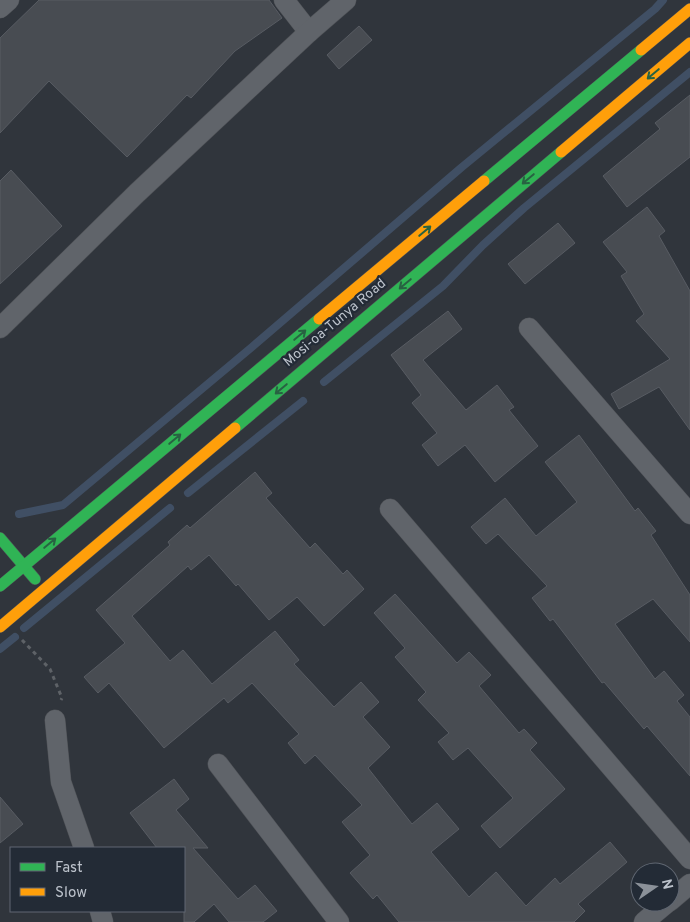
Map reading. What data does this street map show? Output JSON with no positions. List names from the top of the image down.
{
  "streets": {
    "main road": ["Mosi-oa-Tunya Road"]
  },
  "legend": ["Fast", "Slow"],
  "north": "right"
}
